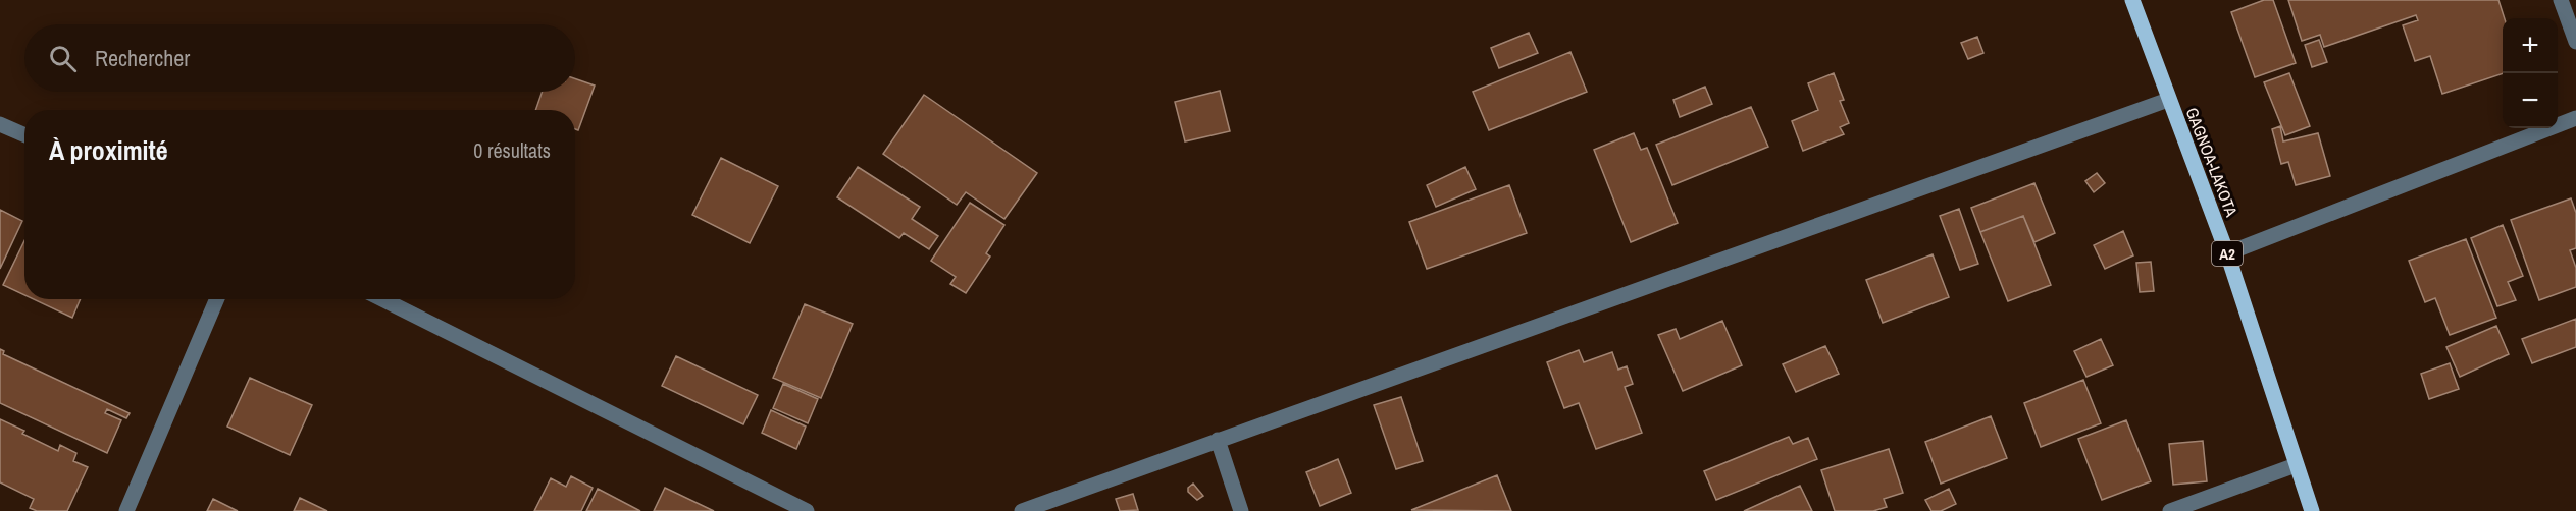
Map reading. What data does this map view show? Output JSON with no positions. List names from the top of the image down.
{
  "streets": {
    "main road": ["GAGNOA-LAKOTA", "A2"]
  },
  "page": {
    "map_buttons": ["+", "−"],
    "search": "Rechercher",
    "heading": ["À proximité", "0 résultats"]
  }
}
